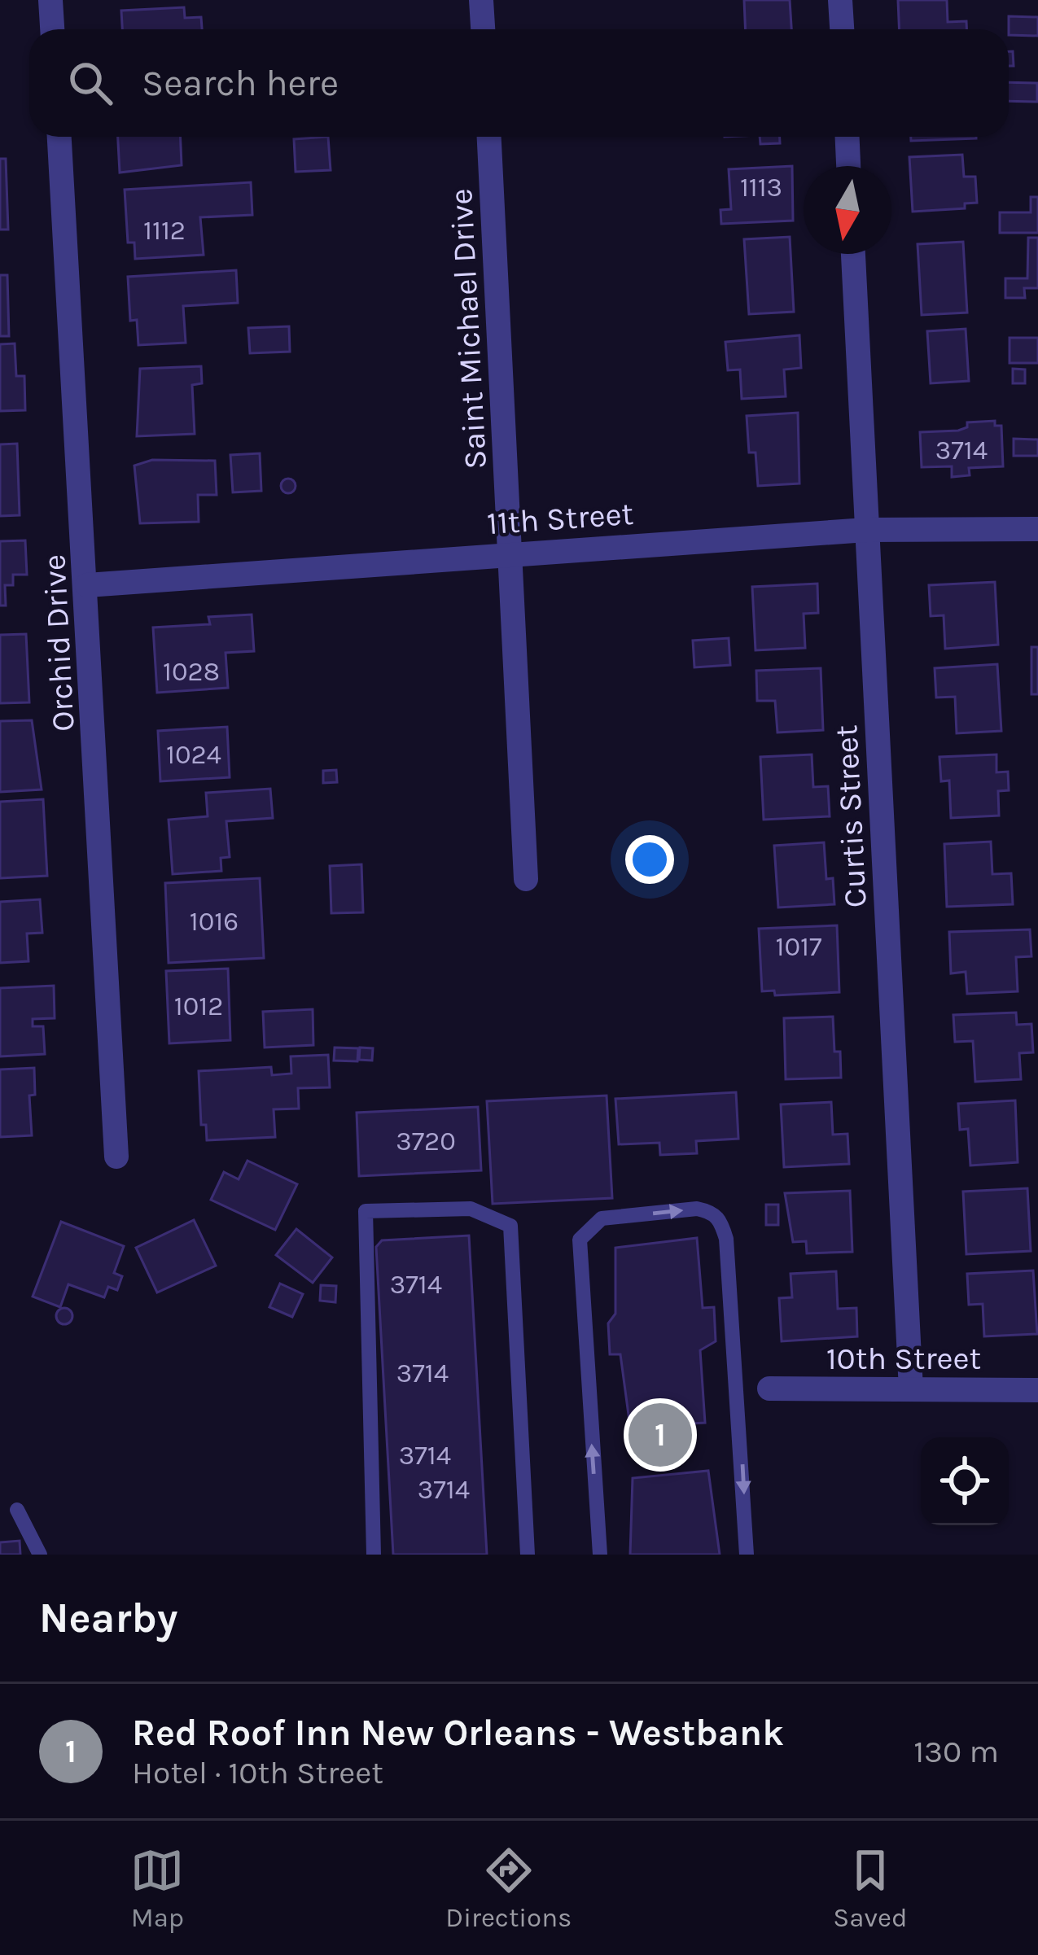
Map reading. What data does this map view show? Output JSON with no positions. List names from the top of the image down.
{
  "streets": {
    "street": [
      "Saint Michael Drive",
      "11th Street",
      "Orchid Drive",
      "Curtis Street",
      "10th Street"
    ]
  },
  "crossings": [
    ["Saint Michael Drive", "11th Street"],
    ["11th Street", "Orchid Drive"],
    ["11th Street", "Curtis Street"],
    ["Curtis Street", "10th Street"]
  ],
  "house_numbers": [
    "1113",
    "1112",
    "3714",
    "1028",
    "1024",
    "1016",
    "1017",
    "1012",
    "3720",
    "3714",
    "3714",
    "3714",
    "3714"
  ],
  "north": "bottom",
  "page": {
    "search": "Search here",
    "pins": "1",
    "heading": "Nearby",
    "list": [
      {
        "mark": "1",
        "name": "Red Roof Inn New Orleans - Westbank",
        "note": "Hotel · 10th Street",
        "value": "130 m"
      }
    ],
    "nav": ["Map", "Directions", "Saved"]
  }
}
